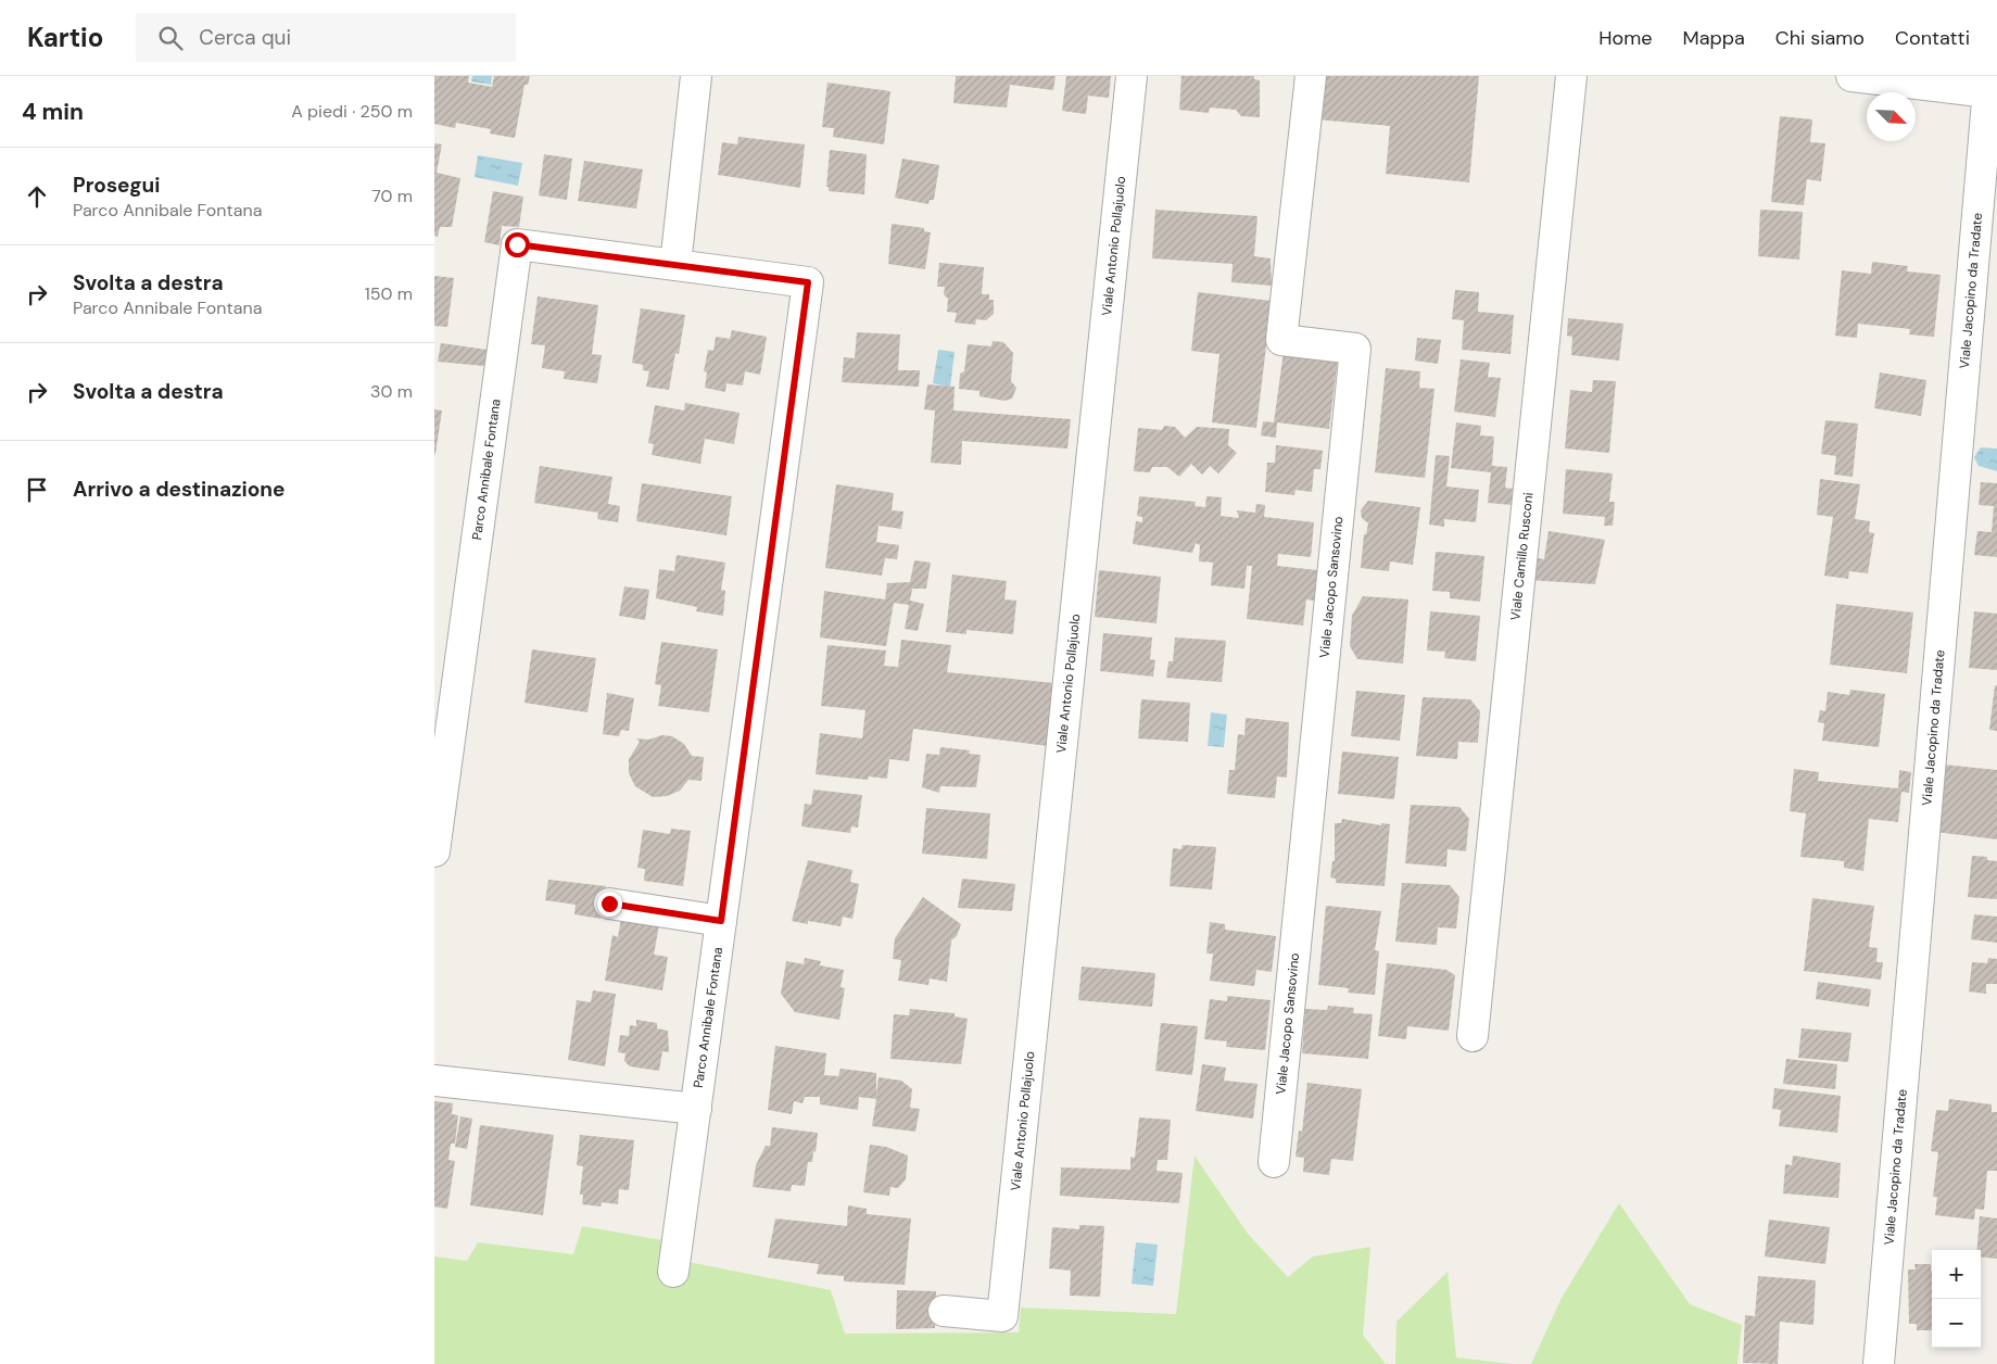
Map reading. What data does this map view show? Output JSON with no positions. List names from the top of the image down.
{
  "streets": {
    "street": [
      "Viale Antonio Pollajuolo",
      "Viale Jacopino da Tradate",
      "Parco Annibale Fontana",
      "Viale Camillo Rusconi",
      "Viale Jacopo Sansovino"
    ]
  },
  "north": "bottom right",
  "page": {
    "header": "Kartio",
    "search": "Cerca qui",
    "nav": [
      "Home",
      "Mappa",
      "Chi siamo",
      "Contatti"
    ],
    "heading": ["4 min", "A piedi · 250 m"],
    "list": [
      ["Prosegui", "Parco Annibale Fontana", "70 m"],
      ["Svolta a destra", "Parco Annibale Fontana", "150 m"],
      ["Svolta a destra", "30 m"],
      "Arrivo a destinazione"
    ],
    "map_buttons": ["+", "−"]
  }
}
